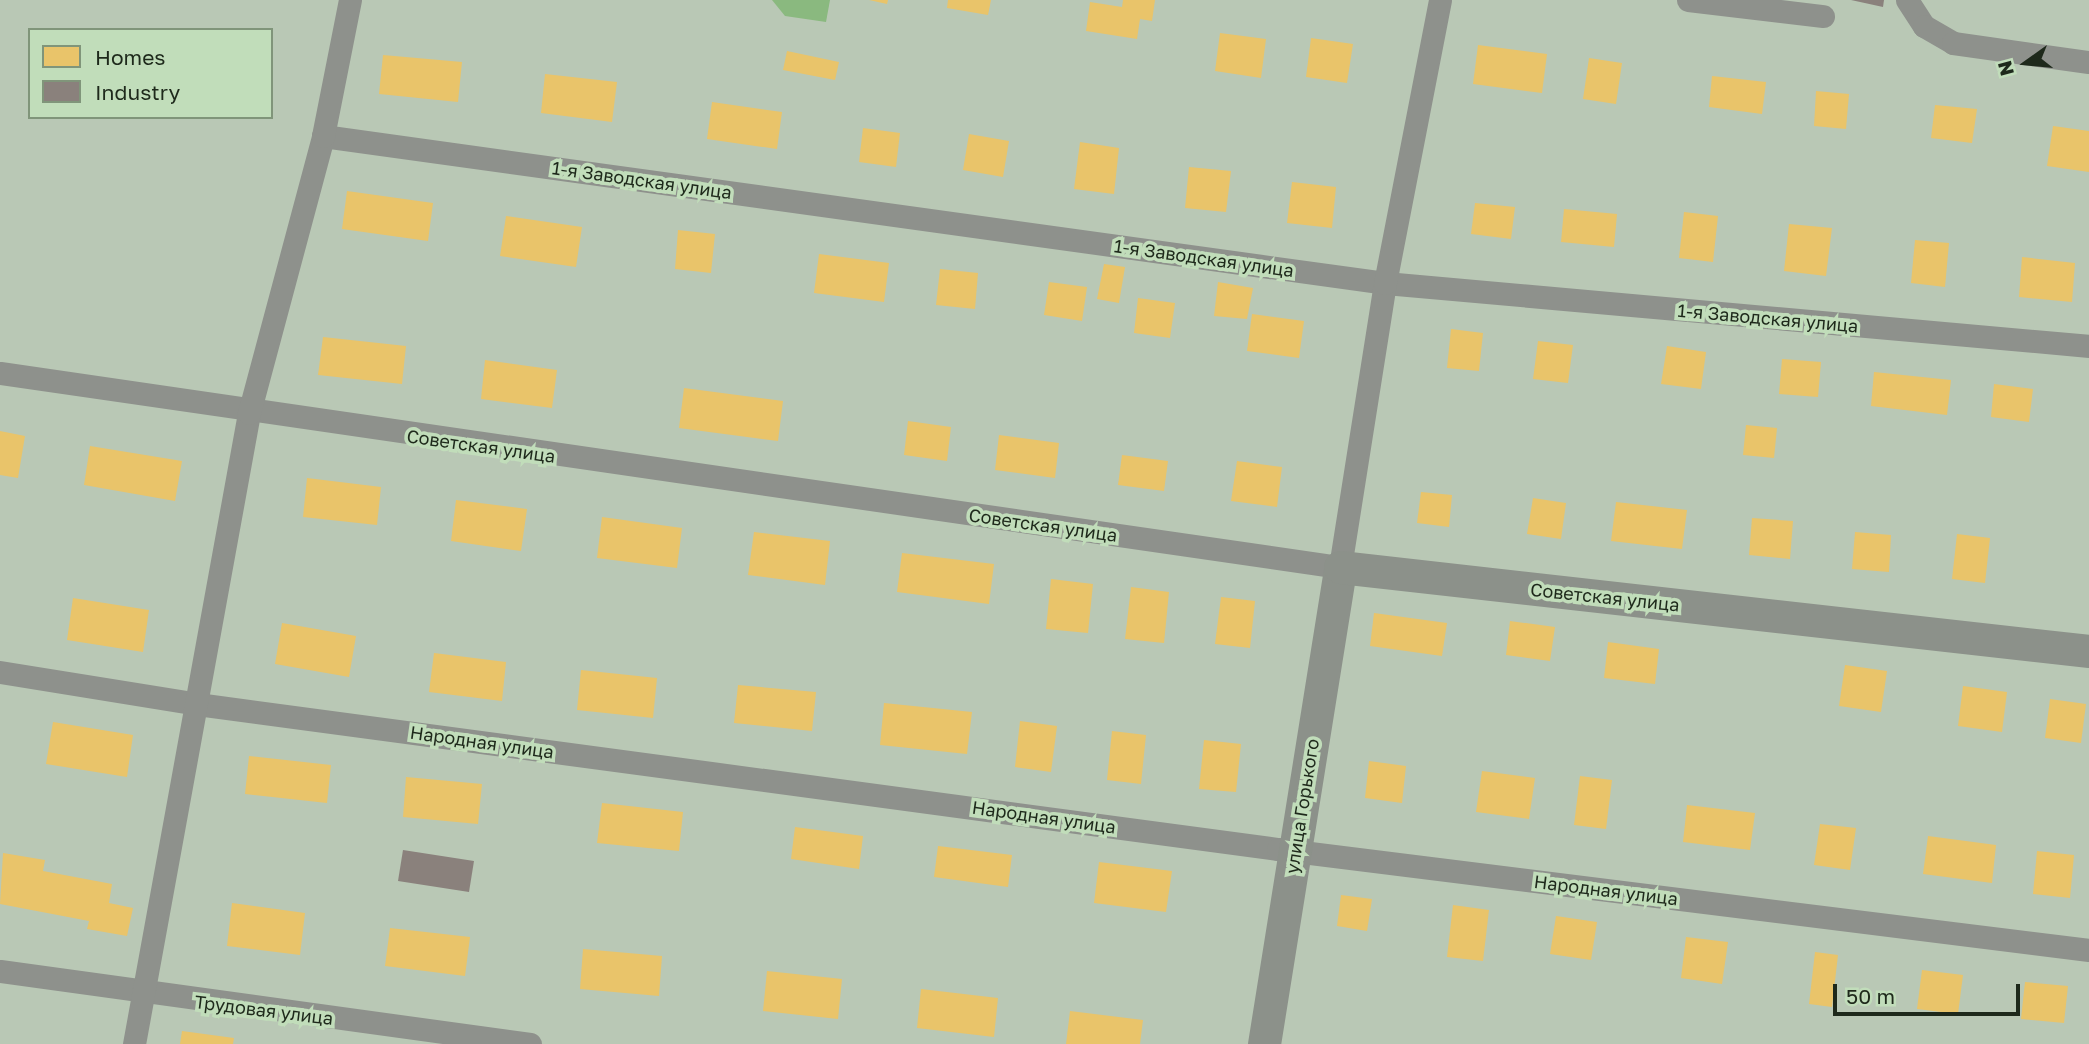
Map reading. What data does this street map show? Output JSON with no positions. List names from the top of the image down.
{
  "streets": {
    "street": [
      "1-я Заводская улица",
      "Советская улица",
      "Народная улица",
      "улица Горького",
      "Трудовая улица"
    ]
  },
  "crossings": [
    ["Советская улица", "улица Горького"],
    ["Народная улица", "улица Горького"]
  ],
  "legend": ["Homes", "Industry"],
  "scale_bar": "50 m",
  "north": "left"
}
